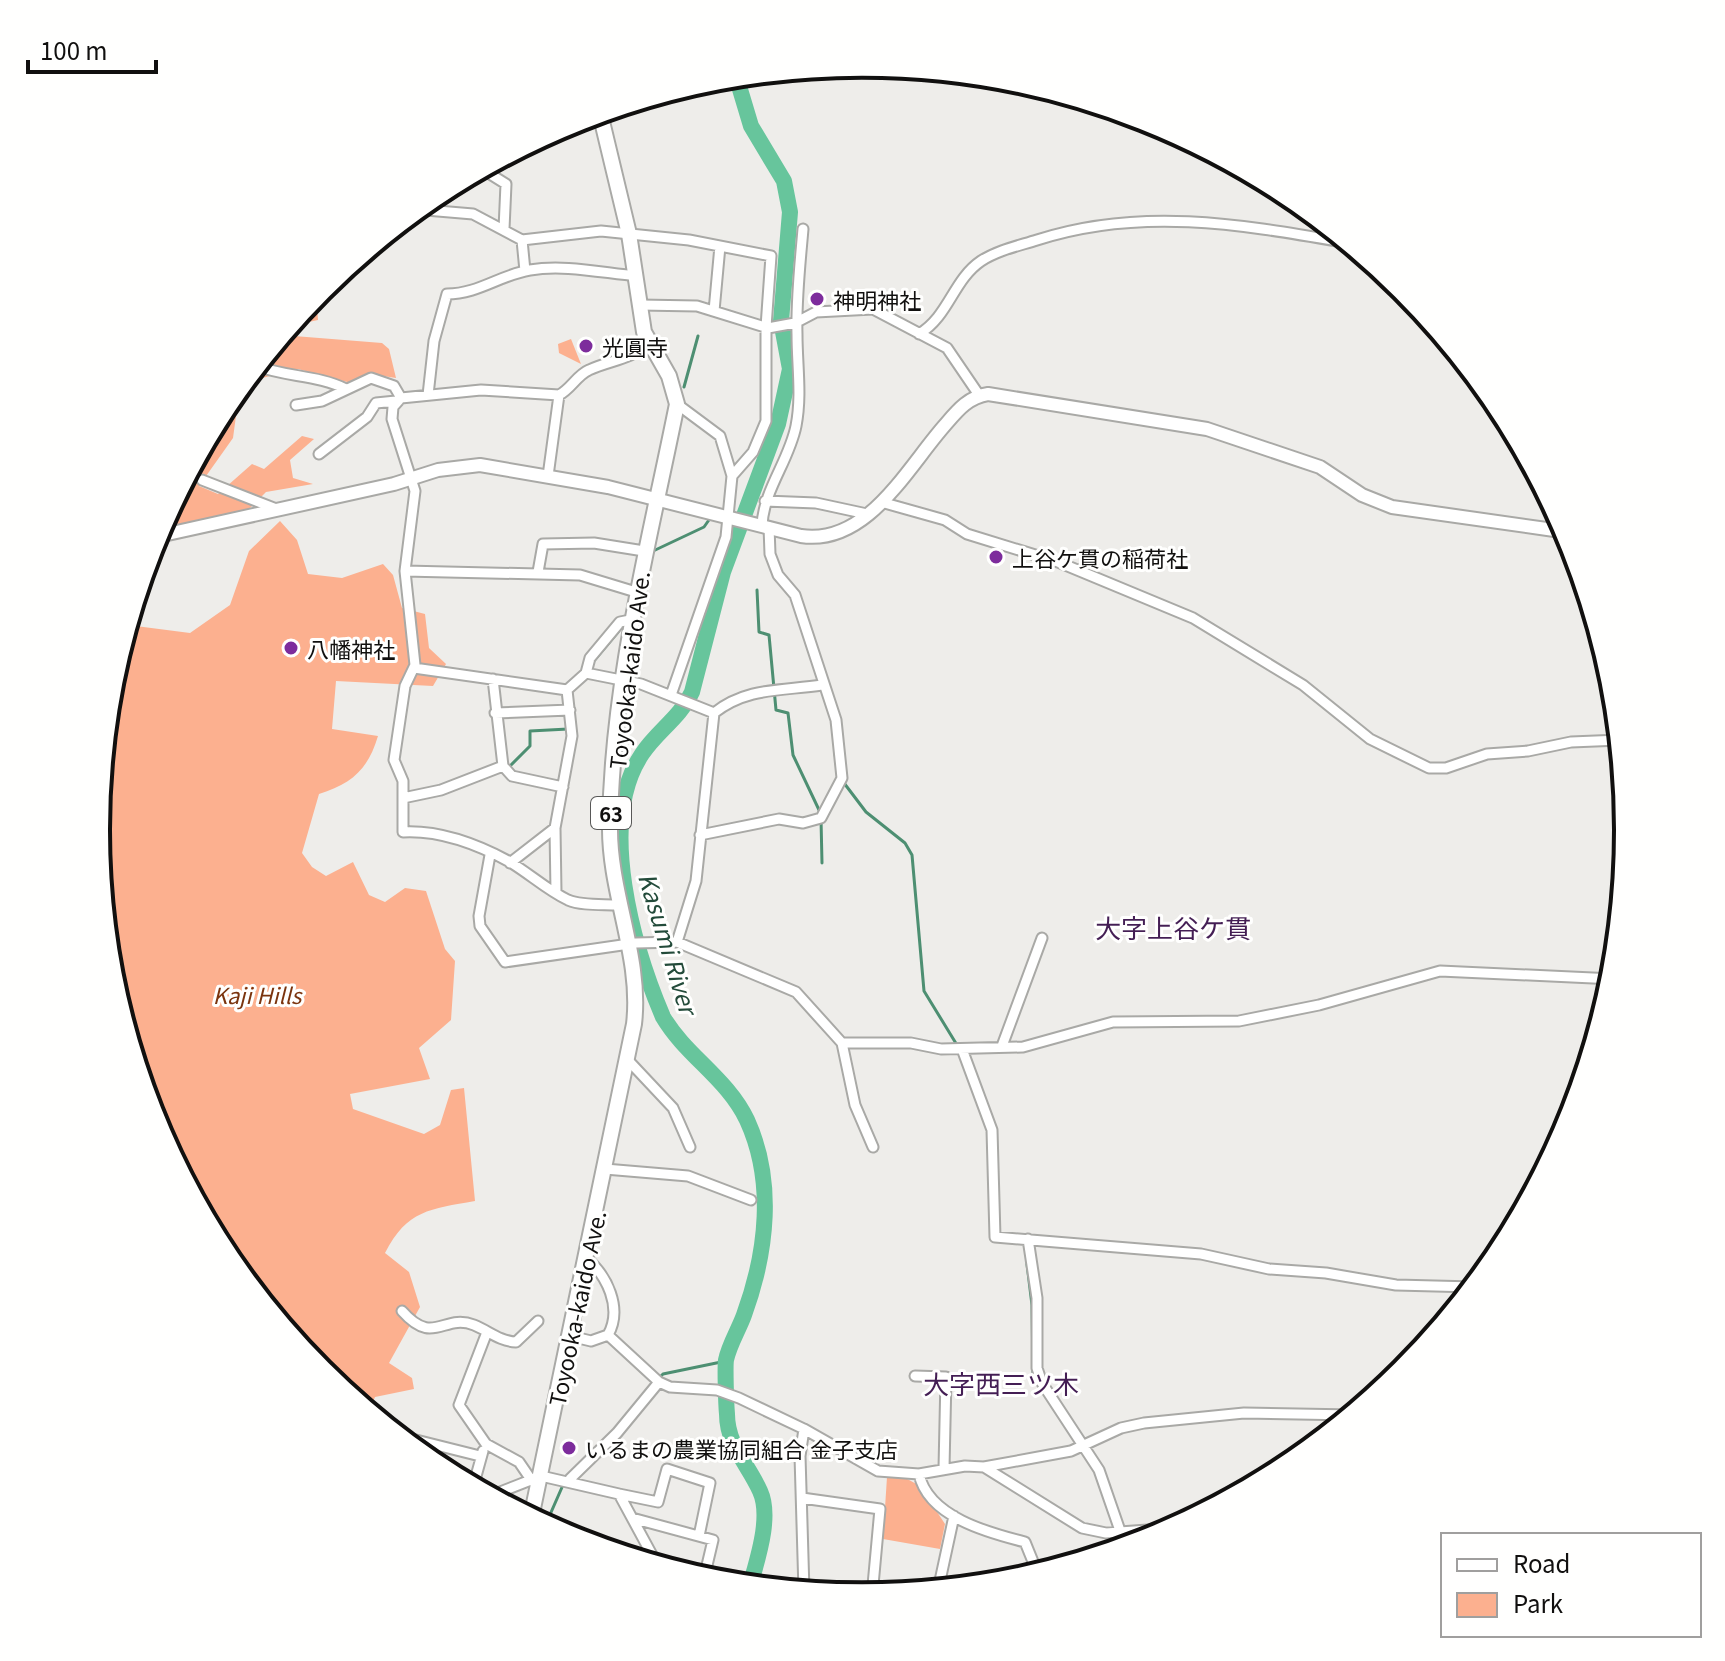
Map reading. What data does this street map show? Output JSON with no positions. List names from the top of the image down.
{
  "streets": {
    "main road": ["Toyooka-kaido Ave.", "63"]
  },
  "districts": ["大字上谷ケ貫", "大字西三ツ木"],
  "water": ["Kasumi River"],
  "parks": ["Kaji Hills"],
  "places": [
    "神明神社",
    "光圓寺",
    "上谷ケ貫の稲荷社",
    "八幡神社",
    "いるまの農業協同組合 金子支店"
  ],
  "legend": ["Road", "Park"],
  "scale_bar": "100 m"
}
